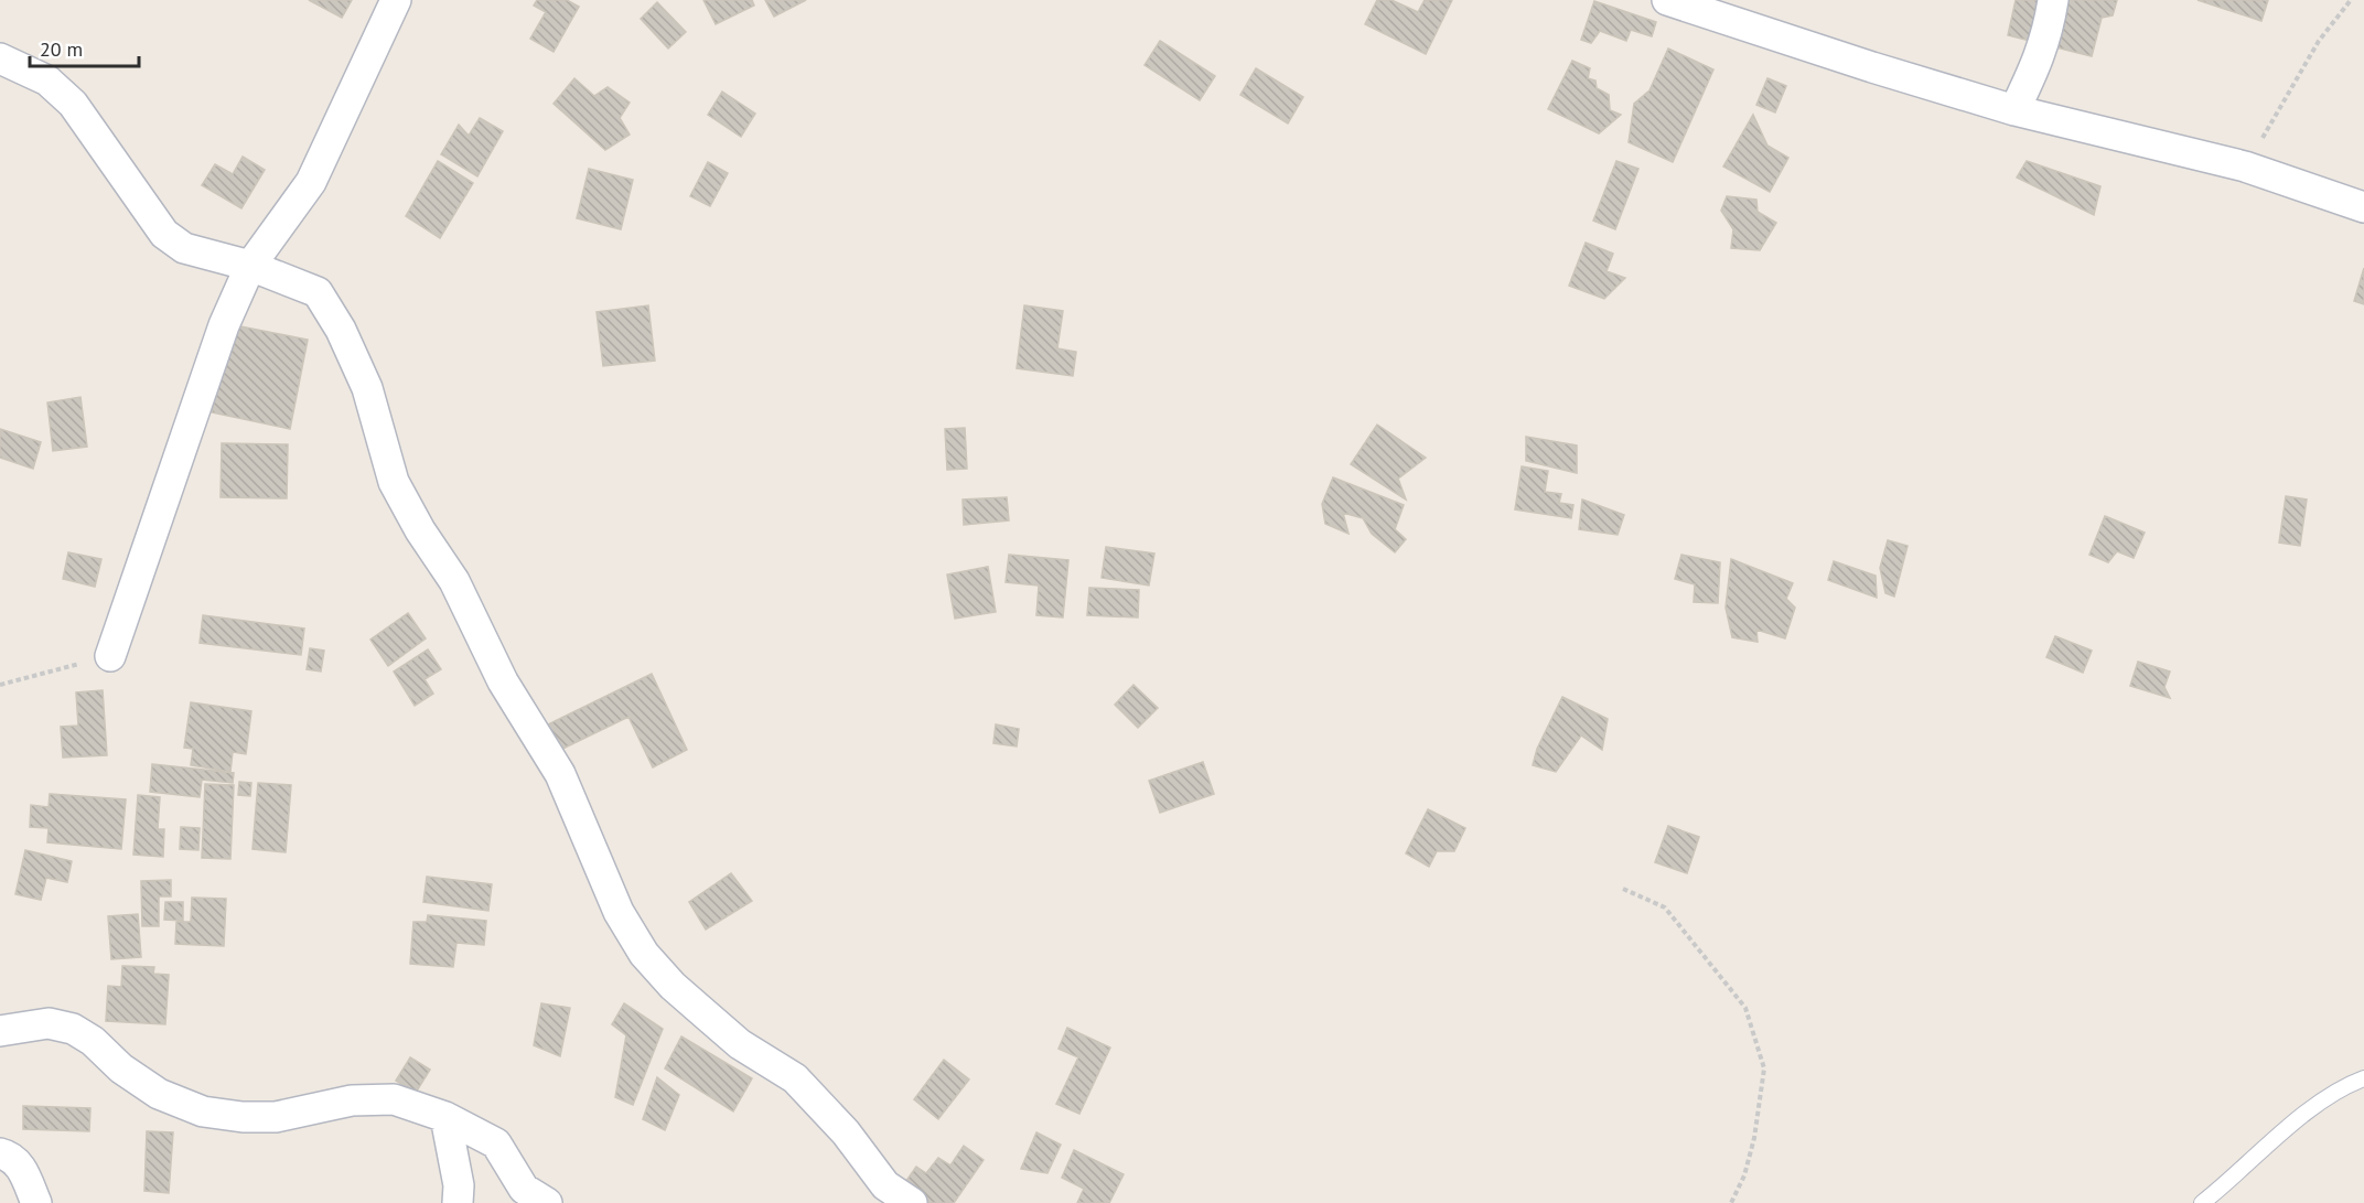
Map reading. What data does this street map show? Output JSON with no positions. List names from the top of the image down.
{
  "scale_bar": "20 m"
}
